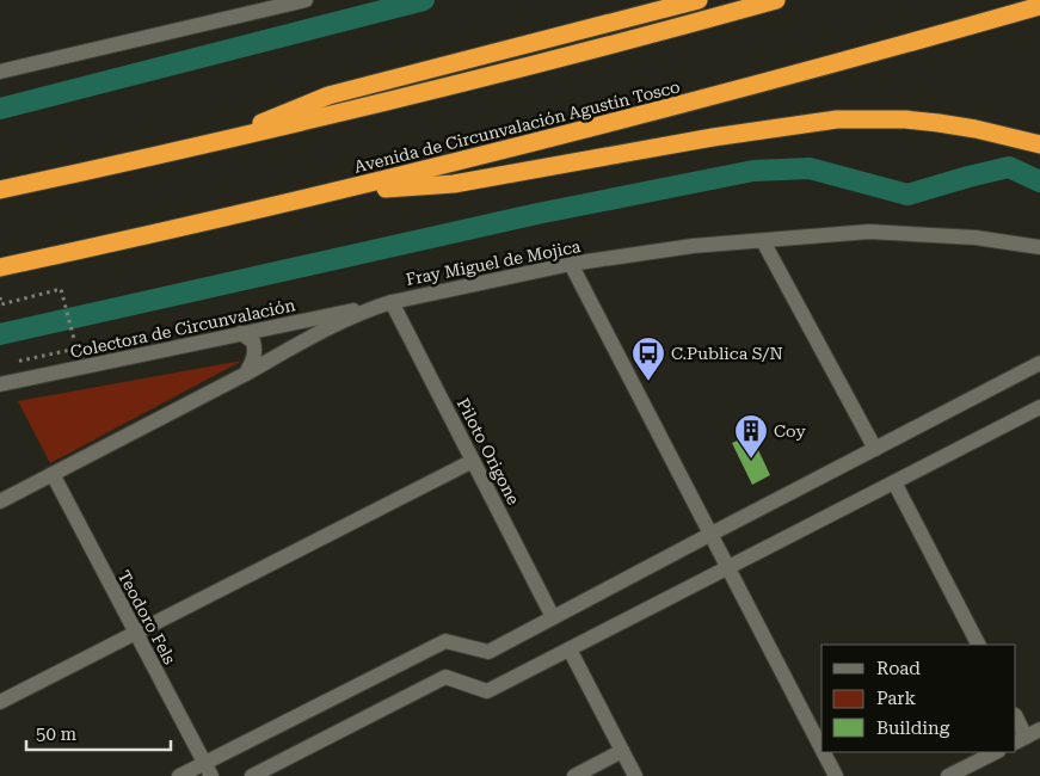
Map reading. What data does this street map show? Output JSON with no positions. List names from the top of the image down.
{
  "streets": {
    "highway": ["Avenida de Circunvalación Agustín Tosco"],
    "street": [
      "Fray Miguel de Mojica",
      "Colectora de Circunvalación",
      "Piloto Origone",
      "Teodoro Fels"
    ]
  },
  "crossings": [
    ["Fray Miguel de Mojica", "Colectora de Circunvalación"],
    ["Fray Miguel de Mojica", "Piloto Origone"],
    ["Fray Miguel de Mojica", "Teodoro Fels"]
  ],
  "places": {
    "bus stop": ["C.Publica S/N"],
    "building": ["Coy"]
  },
  "legend": ["Road", "Park", "Building"],
  "scale_bar": "50 m"
}
